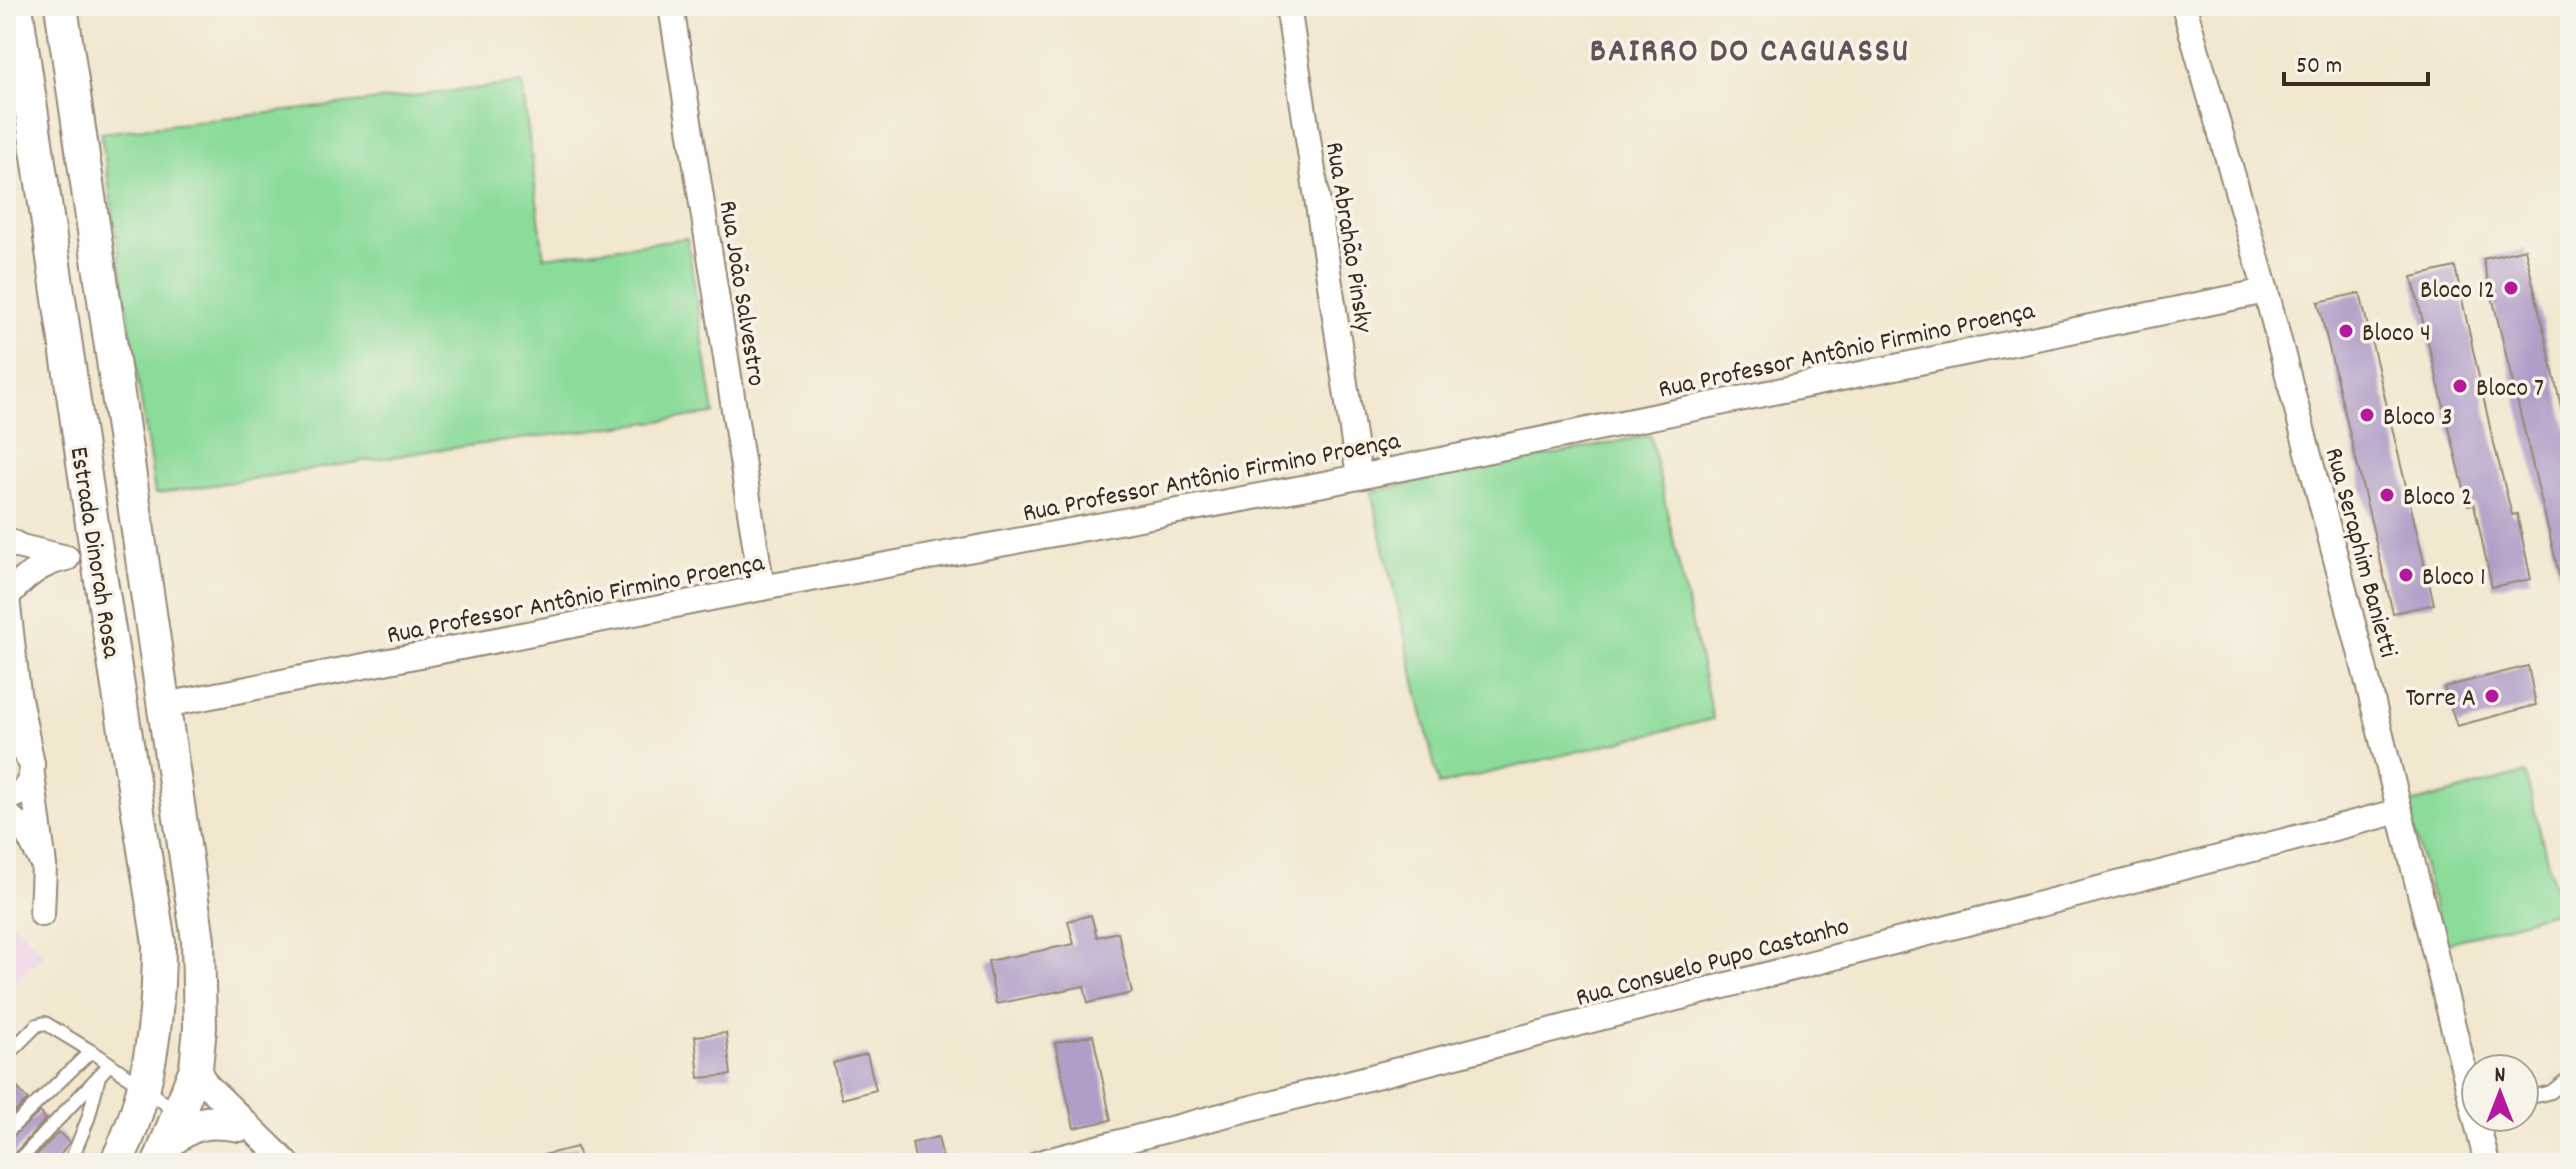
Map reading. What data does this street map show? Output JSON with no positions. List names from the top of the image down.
{
  "streets": {
    "main road": ["Estrada Dinorah Rosa"],
    "street": [
      "Rua Abrahão Pinsky",
      "Rua João Salvestro",
      "Rua Professor Antônio Firmino Proença",
      "Rua Seraphim Banietti",
      "Rua Consuelo Pupo Castanho"
    ]
  },
  "crossings": [
    ["Rua Abrahão Pinsky", "Rua Professor Antônio Firmino Proença"],
    ["Rua João Salvestro", "Rua Professor Antônio Firmino Proença"],
    ["Rua Professor Antônio Firmino Proença", "Estrada Dinorah Rosa"],
    ["Rua Professor Antônio Firmino Proença", "Rua Seraphim Banietti"],
    ["Rua Seraphim Banietti", "Rua Consuelo Pupo Castanho"]
  ],
  "districts": ["BAIRRO DO CAGUASSU"],
  "places": [
    "Bloco 12",
    "Bloco 4",
    "Bloco 7",
    "Bloco 3",
    "Bloco 2",
    "Bloco 1",
    "Torre A"
  ],
  "scale_bar": "50 m",
  "north": "top"
}
